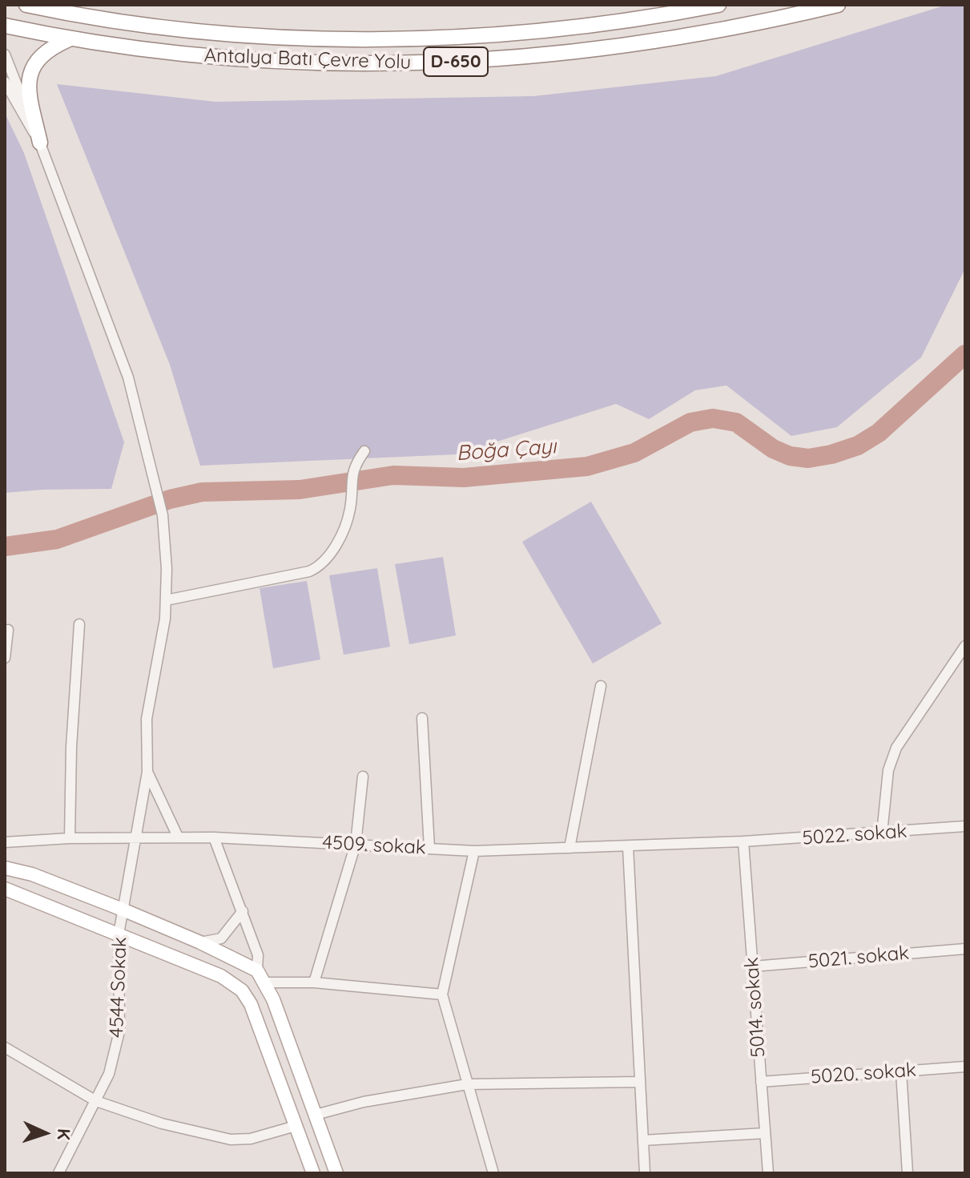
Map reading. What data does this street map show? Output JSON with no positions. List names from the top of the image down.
{
  "streets": {
    "highway": ["Antalya Batı Çevre Yolu", "D-650"],
    "street": [
      "5022. sokak",
      "4509. sokak",
      "5021. sokak",
      "4544 Sokak",
      "5014. sokak",
      "5020. sokak"
    ]
  },
  "crossings": [
    ["5022. sokak", "4509. sokak"],
    ["5022. sokak", "5014. sokak"],
    ["4509. sokak", "4544 Sokak"],
    ["4509. sokak", "5014. sokak"],
    ["5021. sokak", "5014. sokak"],
    ["5014. sokak", "5020. sokak"]
  ],
  "water": ["Boğa Çayı"],
  "north": "right"
}
